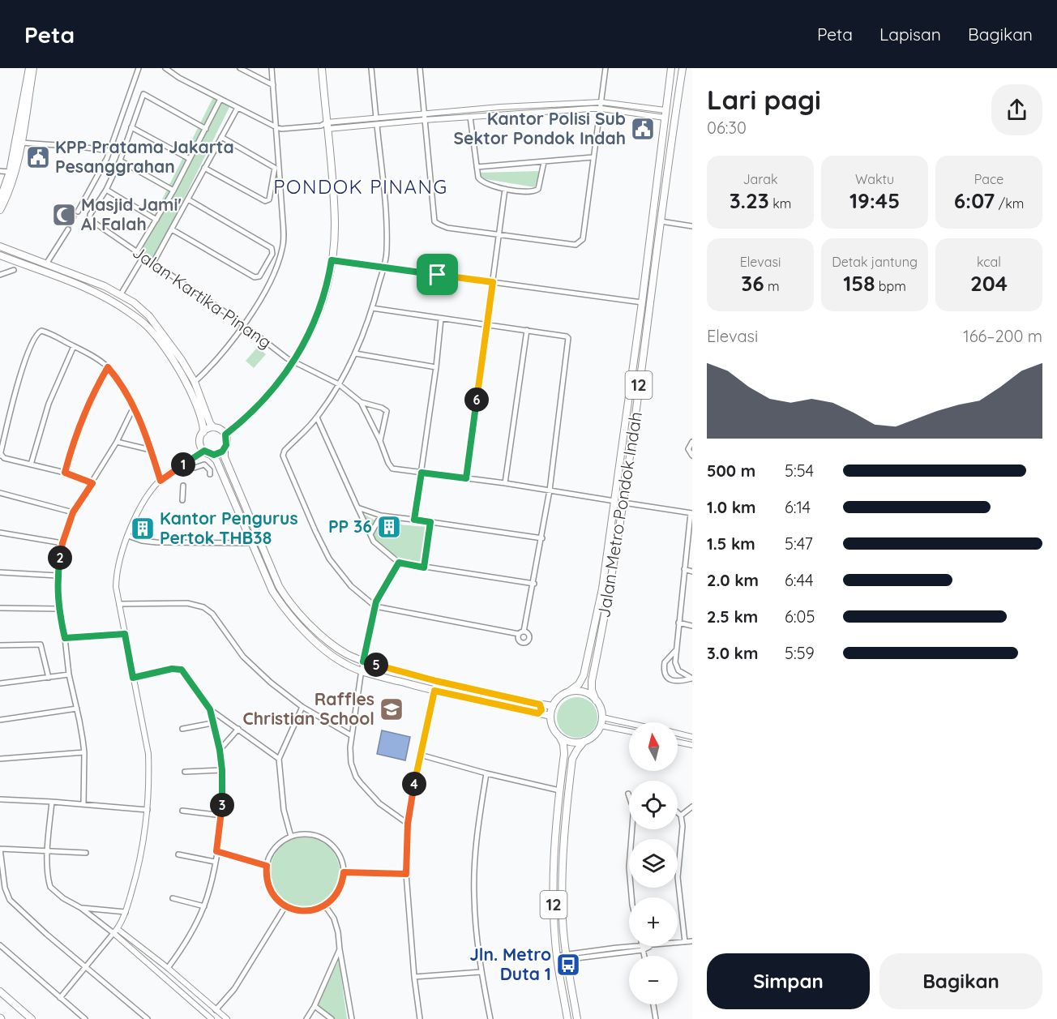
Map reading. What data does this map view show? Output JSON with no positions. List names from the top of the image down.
{
  "streets": {
    "highway": ["12", "Jalan Metro Pondok Indah"],
    "street": ["Jalan Kartika Pinang"]
  },
  "crossings": [
    ["12", "Jalan Metro Pondok Indah"]
  ],
  "districts": ["PONDOK PINANG"],
  "places": {
    "public building": ["Kantor Polisi Sub Sektor Pondok Indah", "KPP Pratama Jakarta Pesanggrahan"],
    "mosque": ["Masjid Jami' Al Falah"],
    "building": ["PP 36", "Kantor Pengurus Pertok THB38"],
    "school or university": ["Raffles Christian School"],
    "bus stop": ["Jln. Metro Duta 1"]
  },
  "north": "top",
  "page": {
    "header": "Peta",
    "nav": ["Peta", "Lapisan", "Bagikan"],
    "heading": ["Lari pagi", "06:30"],
    "stats": [
      ["Jarak", "3.23 km"],
      ["Waktu", "19:45"],
      ["Pace", "6:07 /km"],
      ["Elevasi", "36 m"],
      ["Detak jantung", "158 bpm"],
      ["kcal", "204"]
    ],
    "chart": ["Elevasi", "166–200 m"],
    "pins": [
      "6",
      "1",
      "2",
      "5",
      "4",
      "3"
    ],
    "list": [
      {
        "name": "500 m",
        "note": "5:54"
      },
      {
        "name": "1.0 km",
        "note": "6:14"
      },
      {
        "name": "1.5 km",
        "note": "5:47"
      },
      {
        "name": "2.0 km",
        "note": "6:44"
      },
      {
        "name": "2.5 km",
        "note": "6:05"
      },
      {
        "name": "3.0 km",
        "note": "5:59"
      }
    ],
    "map_buttons": ["+", "−"],
    "buttons": ["Simpan", "Bagikan"]
  }
}
